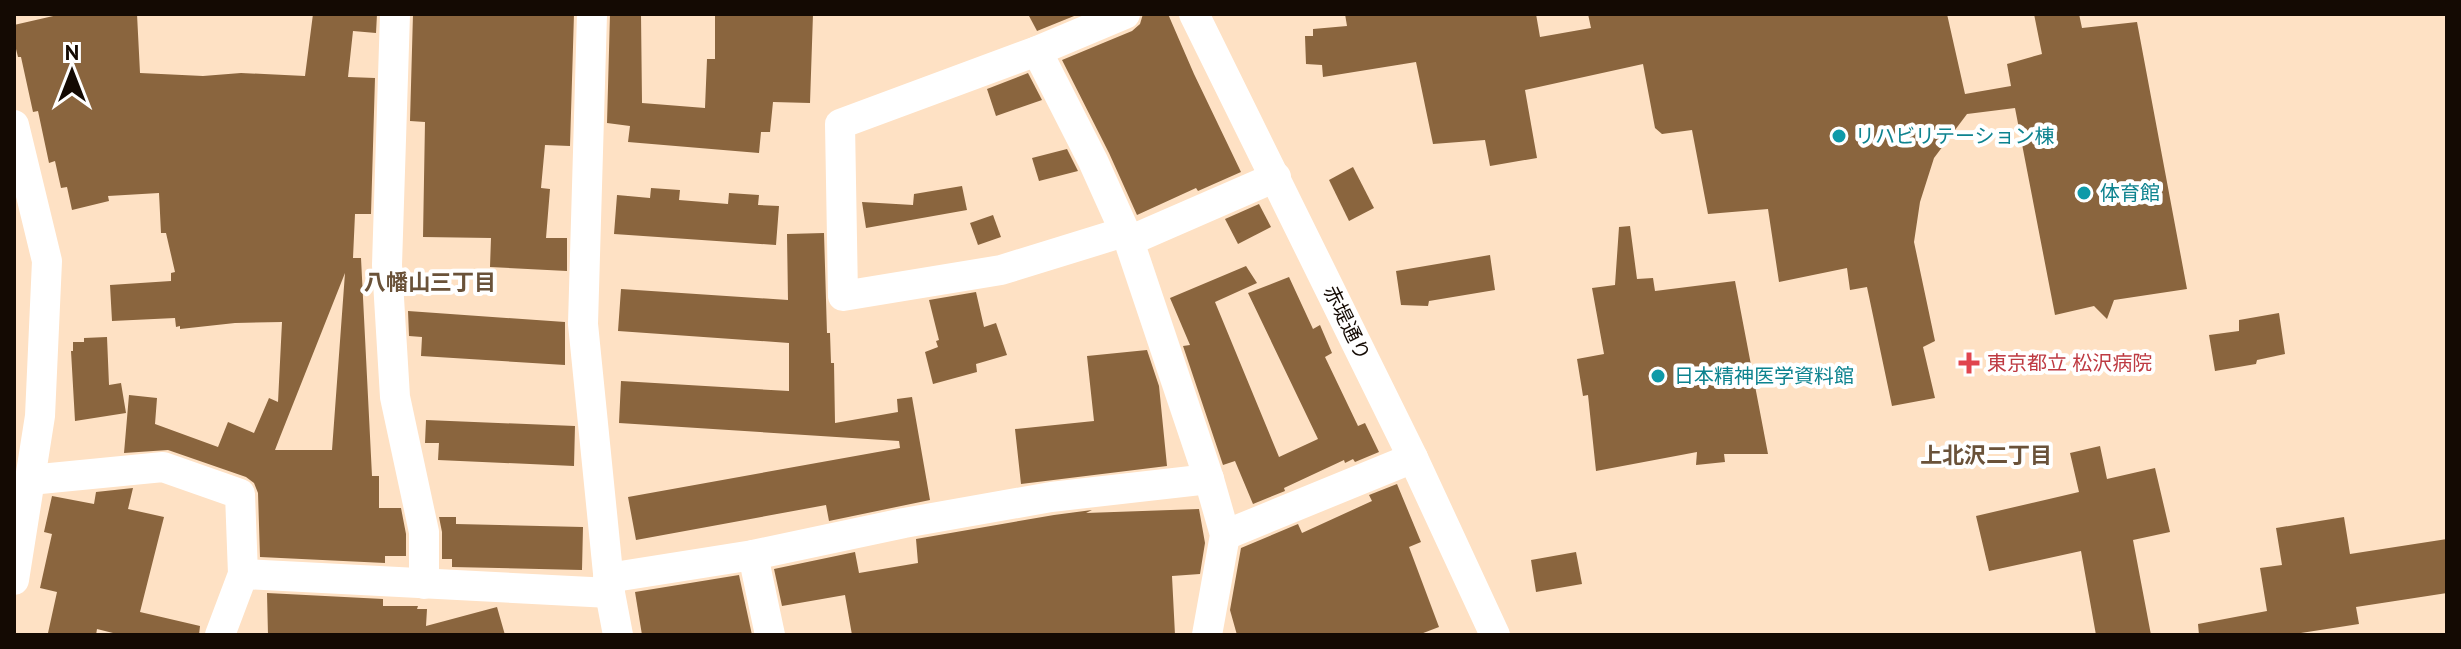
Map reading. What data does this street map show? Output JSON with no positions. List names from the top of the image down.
{
  "streets": {
    "street": ["赤堤通り"]
  },
  "districts": ["八幡山三丁目", "上北沢二丁目"],
  "places": {
    "other": ["リハビリテーション棟", "体育館", "日本精神医学資料館"],
    "health": ["東京都立 松沢病院"]
  },
  "north": "top"
}
